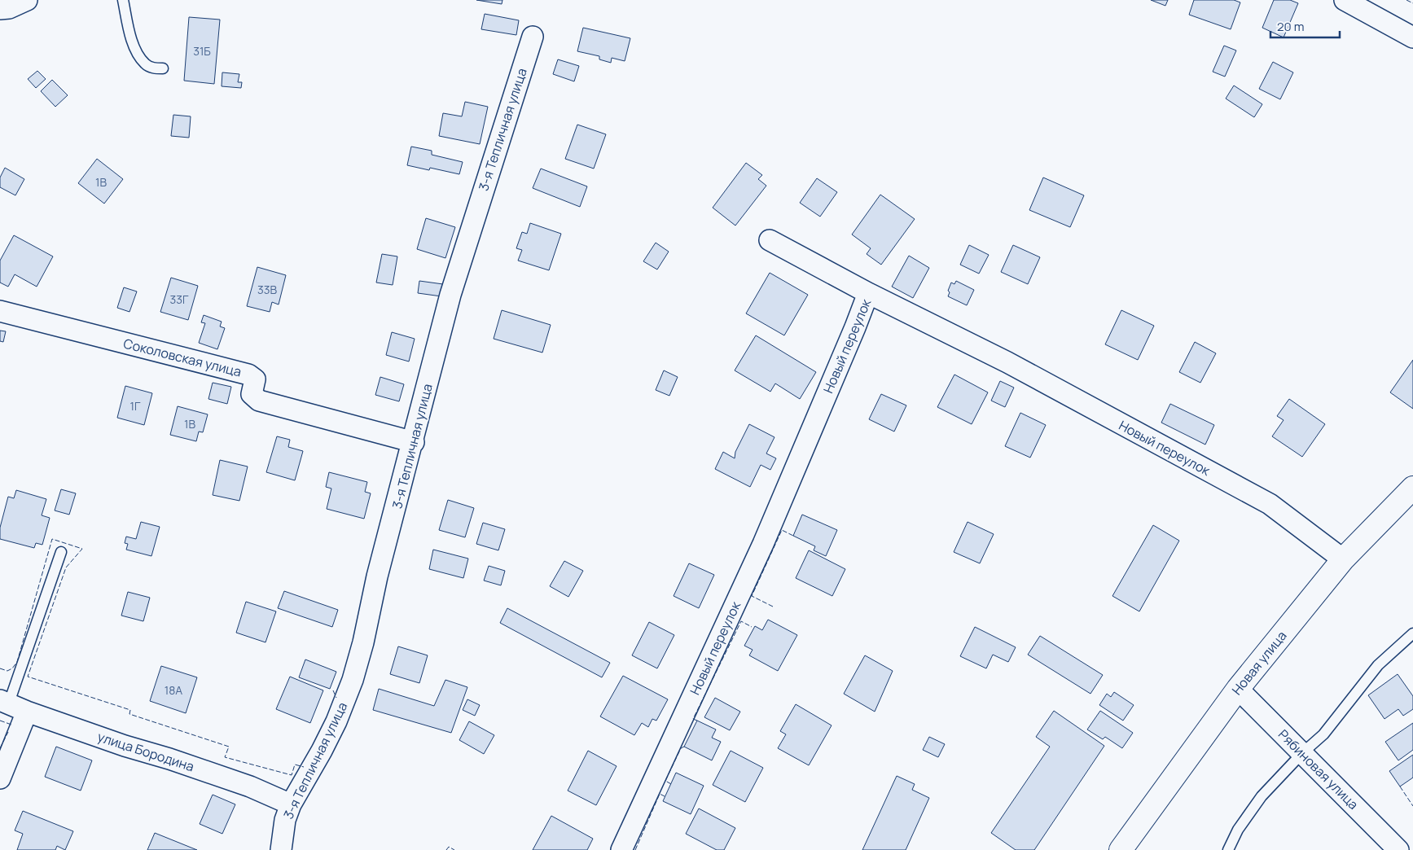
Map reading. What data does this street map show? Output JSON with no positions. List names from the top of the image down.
{
  "streets": {
    "main road": ["Новая улица"],
    "street": [
      "3-я Тепличная улица",
      "Новый переулок",
      "Соколовская улица",
      "улица Бородина",
      "Рябиновая улица"
    ]
  },
  "crossings": [
    ["3-я Тепличная улица", "Соколовская улица"],
    ["3-я Тепличная улица", "улица Бородина"],
    ["Новый переулок", "Новая улица"],
    ["Новая улица", "Рябиновая улица"]
  ],
  "house_numbers": [
    "31Б",
    "1В",
    "33В",
    "33Г",
    "1Г",
    "1В",
    "18А"
  ],
  "scale_bar": "20 m"
}
